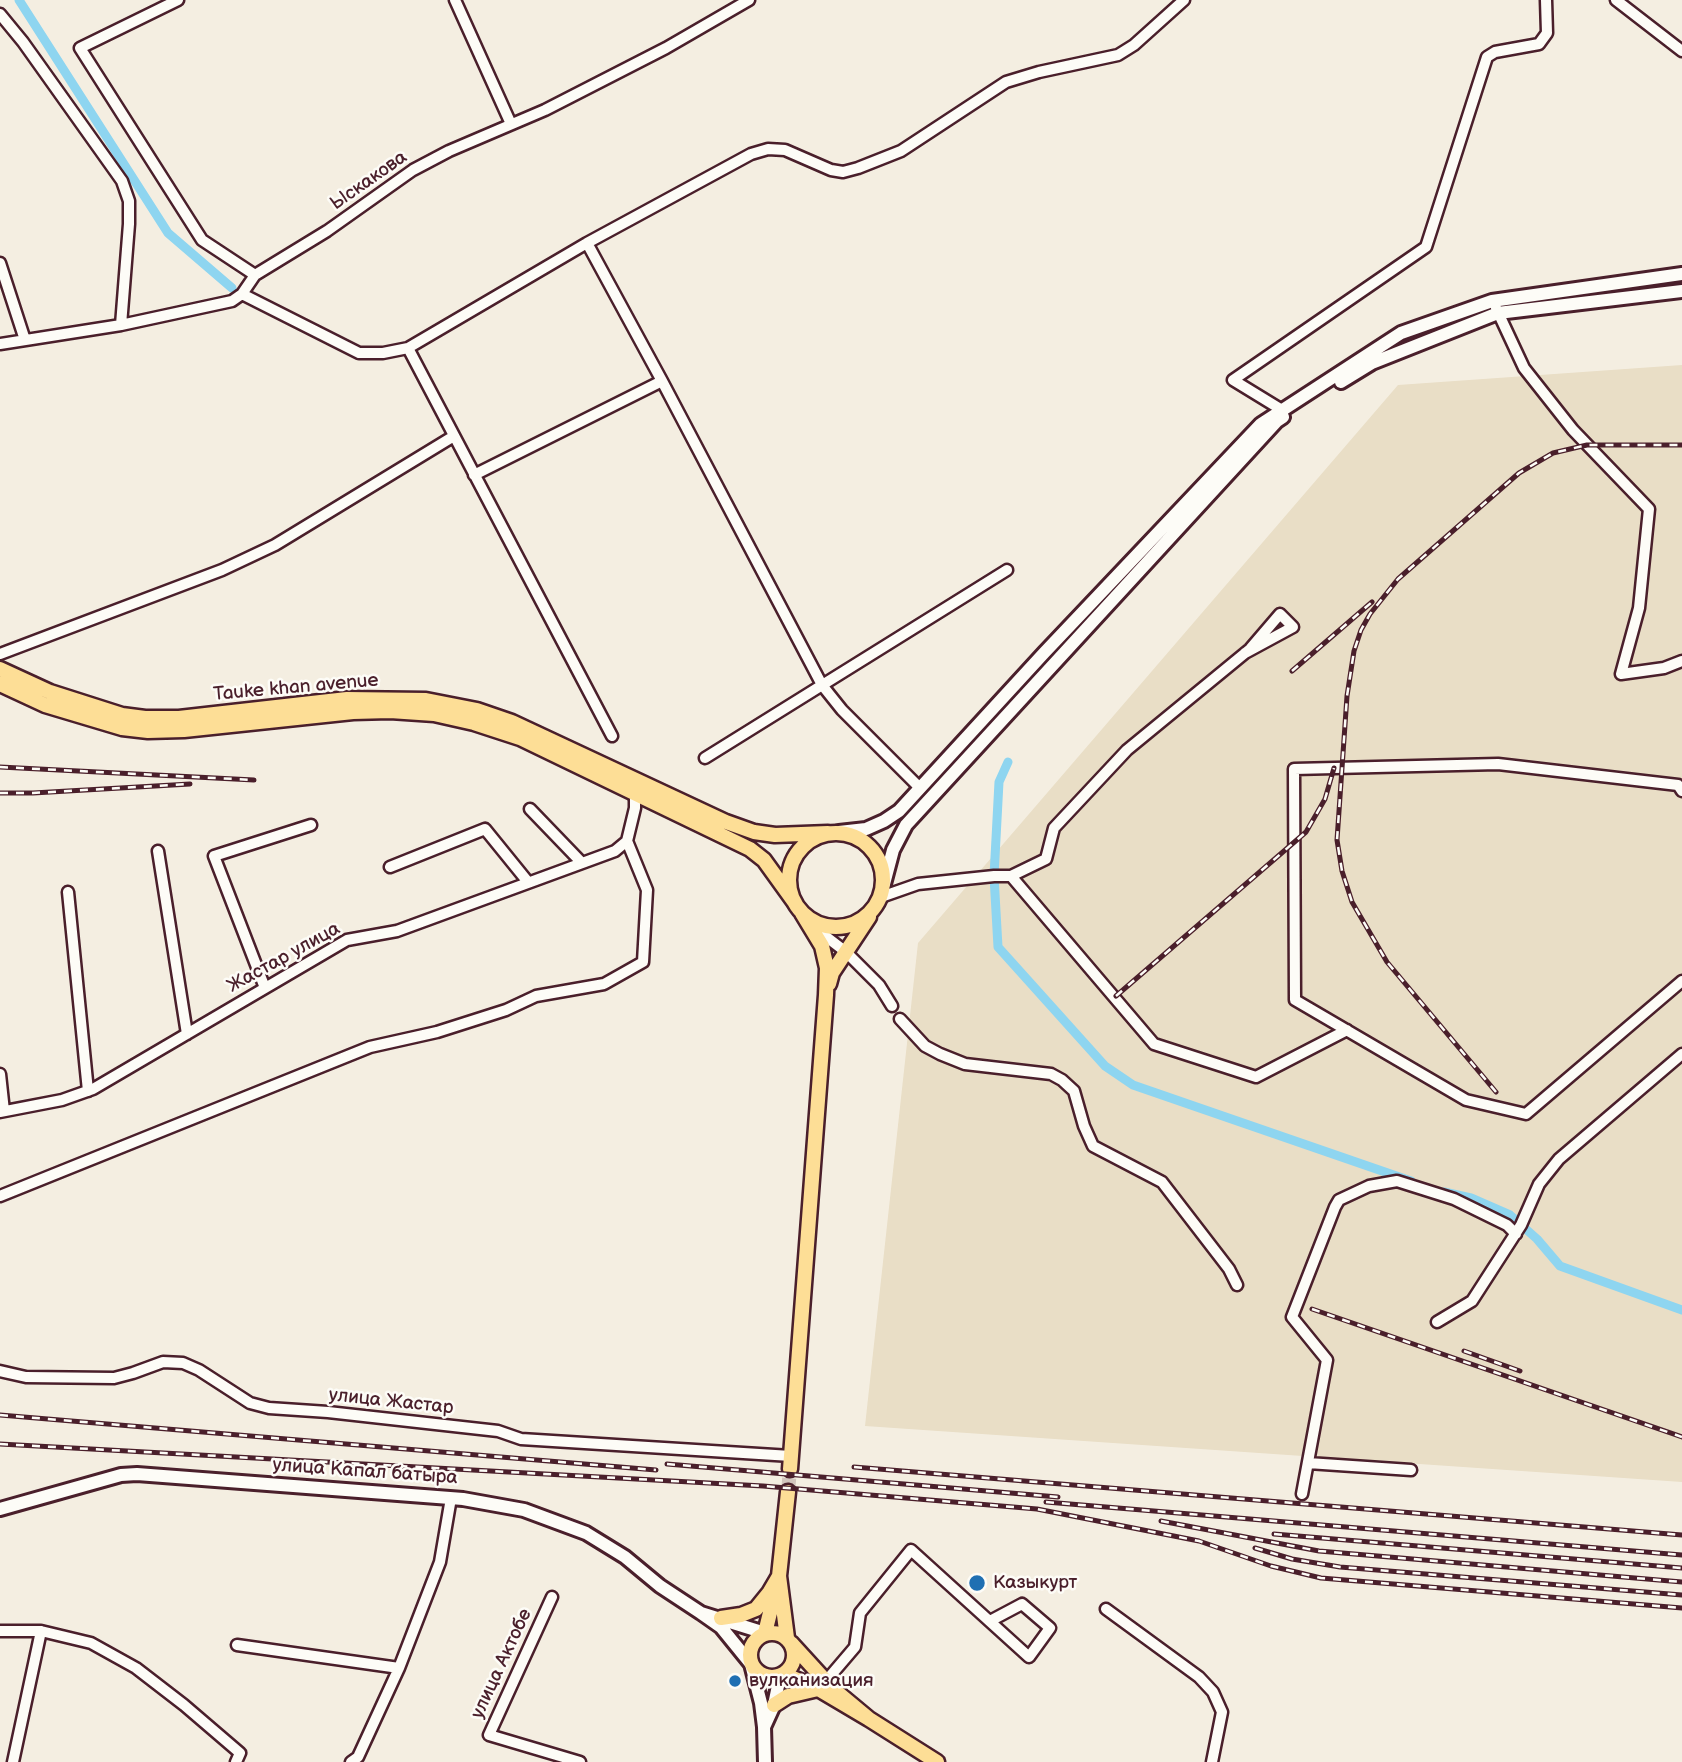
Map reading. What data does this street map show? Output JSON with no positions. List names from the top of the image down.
{
  "streets": {
    "main road": ["Tauke khan avenue", "улица Капал батыра"],
    "street": [
      "Ыскакова",
      "Жастар улица",
      "улица Жастар",
      "улица Актобе"
    ]
  },
  "places": ["Казыкурт", "вулканизация"]
}
